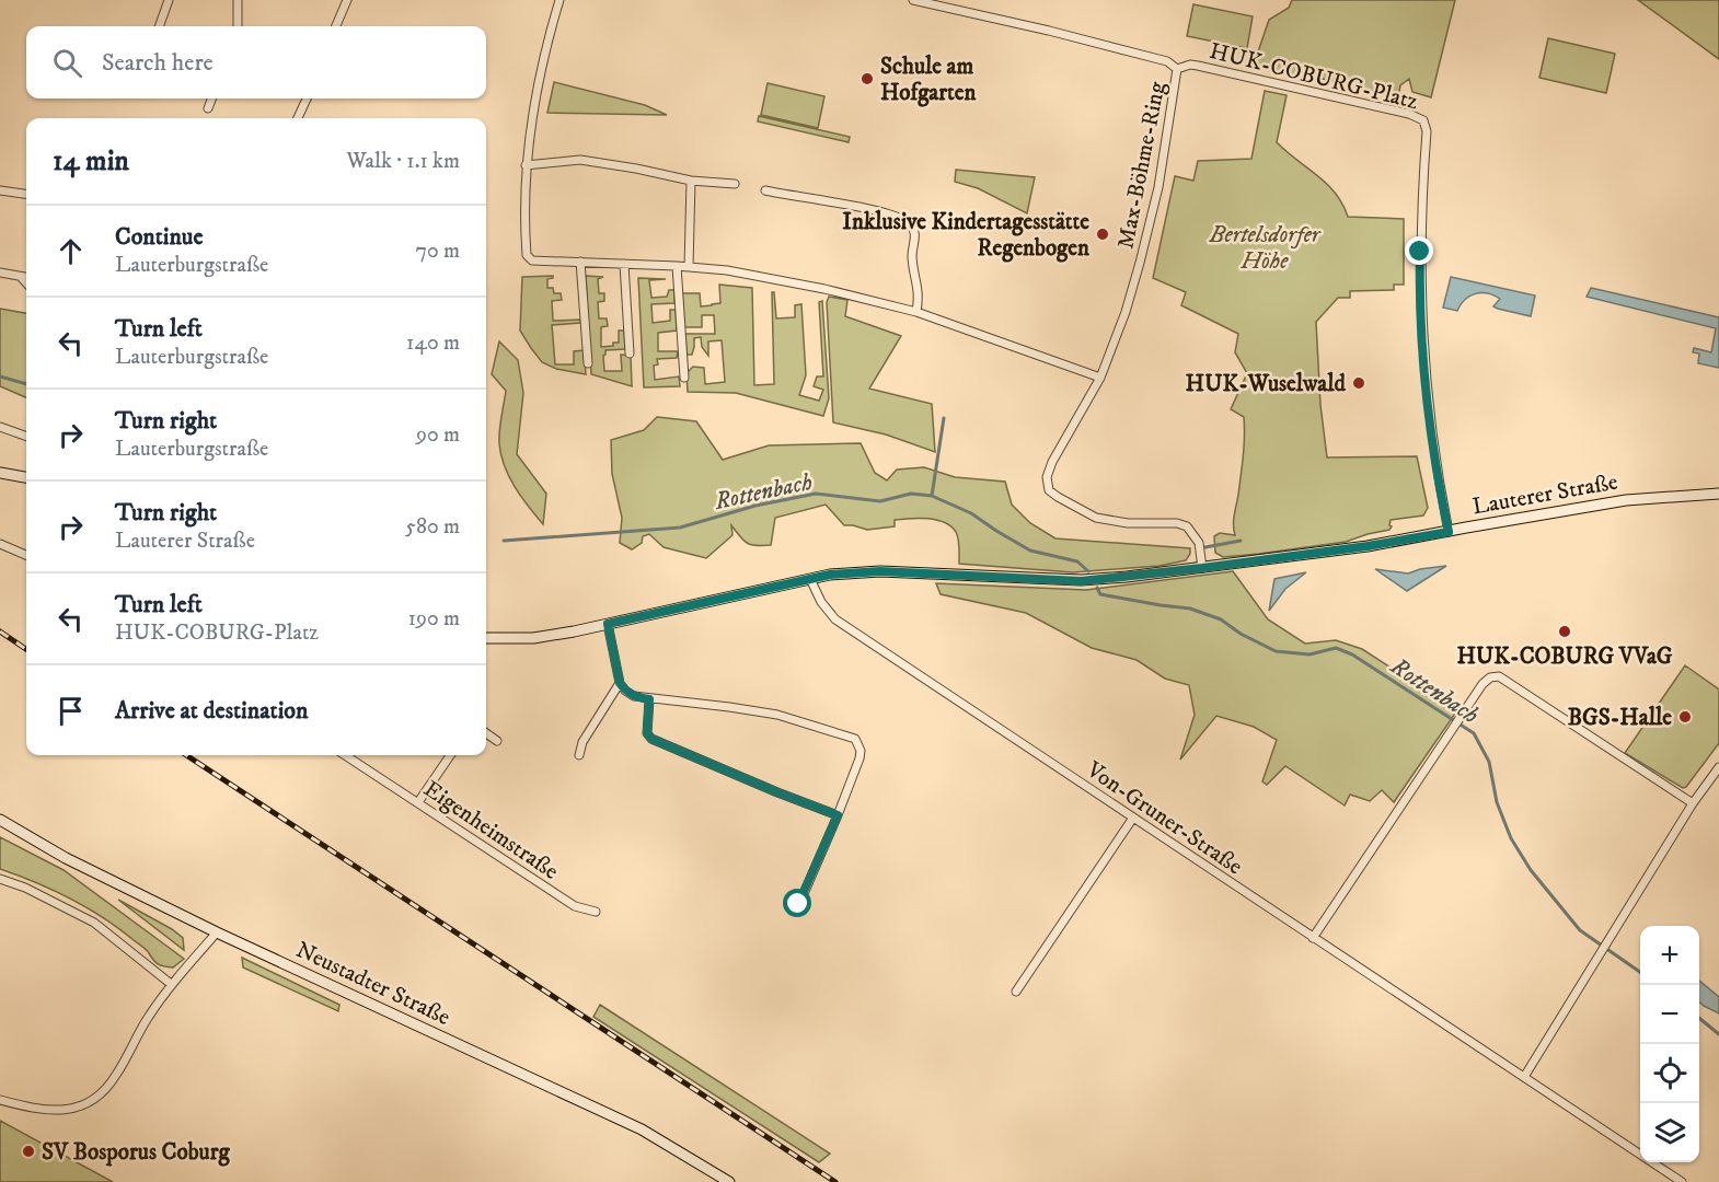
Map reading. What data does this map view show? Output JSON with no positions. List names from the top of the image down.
{
  "streets": {
    "street": [
      "HUK-COBURG-Platz",
      "Max-Böhme-Ring",
      "Lauterer Straße",
      "Von-Gruner-Straße",
      "Eigenheimstraße",
      "Neustadter Straße"
    ]
  },
  "crossings": [
    ["HUK-COBURG-Platz", "Max-Böhme-Ring"],
    ["HUK-COBURG-Platz", "Lauterer Straße"],
    ["Max-Böhme-Ring", "Lauterer Straße"],
    ["Lauterer Straße", "Von-Gruner-Straße"]
  ],
  "water": ["Rottenbach"],
  "parks": ["Bertelsdorfer Höhe"],
  "places": [
    "Schule am Hofgarten",
    "Inklusive Kindertagesstätte Regenbogen",
    "HUK-Wuselwald",
    "HUK-COBURG VVaG",
    "BGS-Halle",
    "SV Bosporus Coburg"
  ],
  "page": {
    "search": "Search here",
    "heading": ["14 min", "Walk · 1.1 km"],
    "list": [
      ["Continue", "Lauterburgstraße", "70 m"],
      ["Turn left", "Lauterburgstraße", "140 m"],
      ["Turn right", "Lauterburgstraße", "90 m"],
      ["Turn right", "Lauterer Straße", "580 m"],
      ["Turn left", "HUK-COBURG-Platz", "190 m"],
      "Arrive at destination"
    ],
    "map_buttons": ["+", "−"]
  }
}
